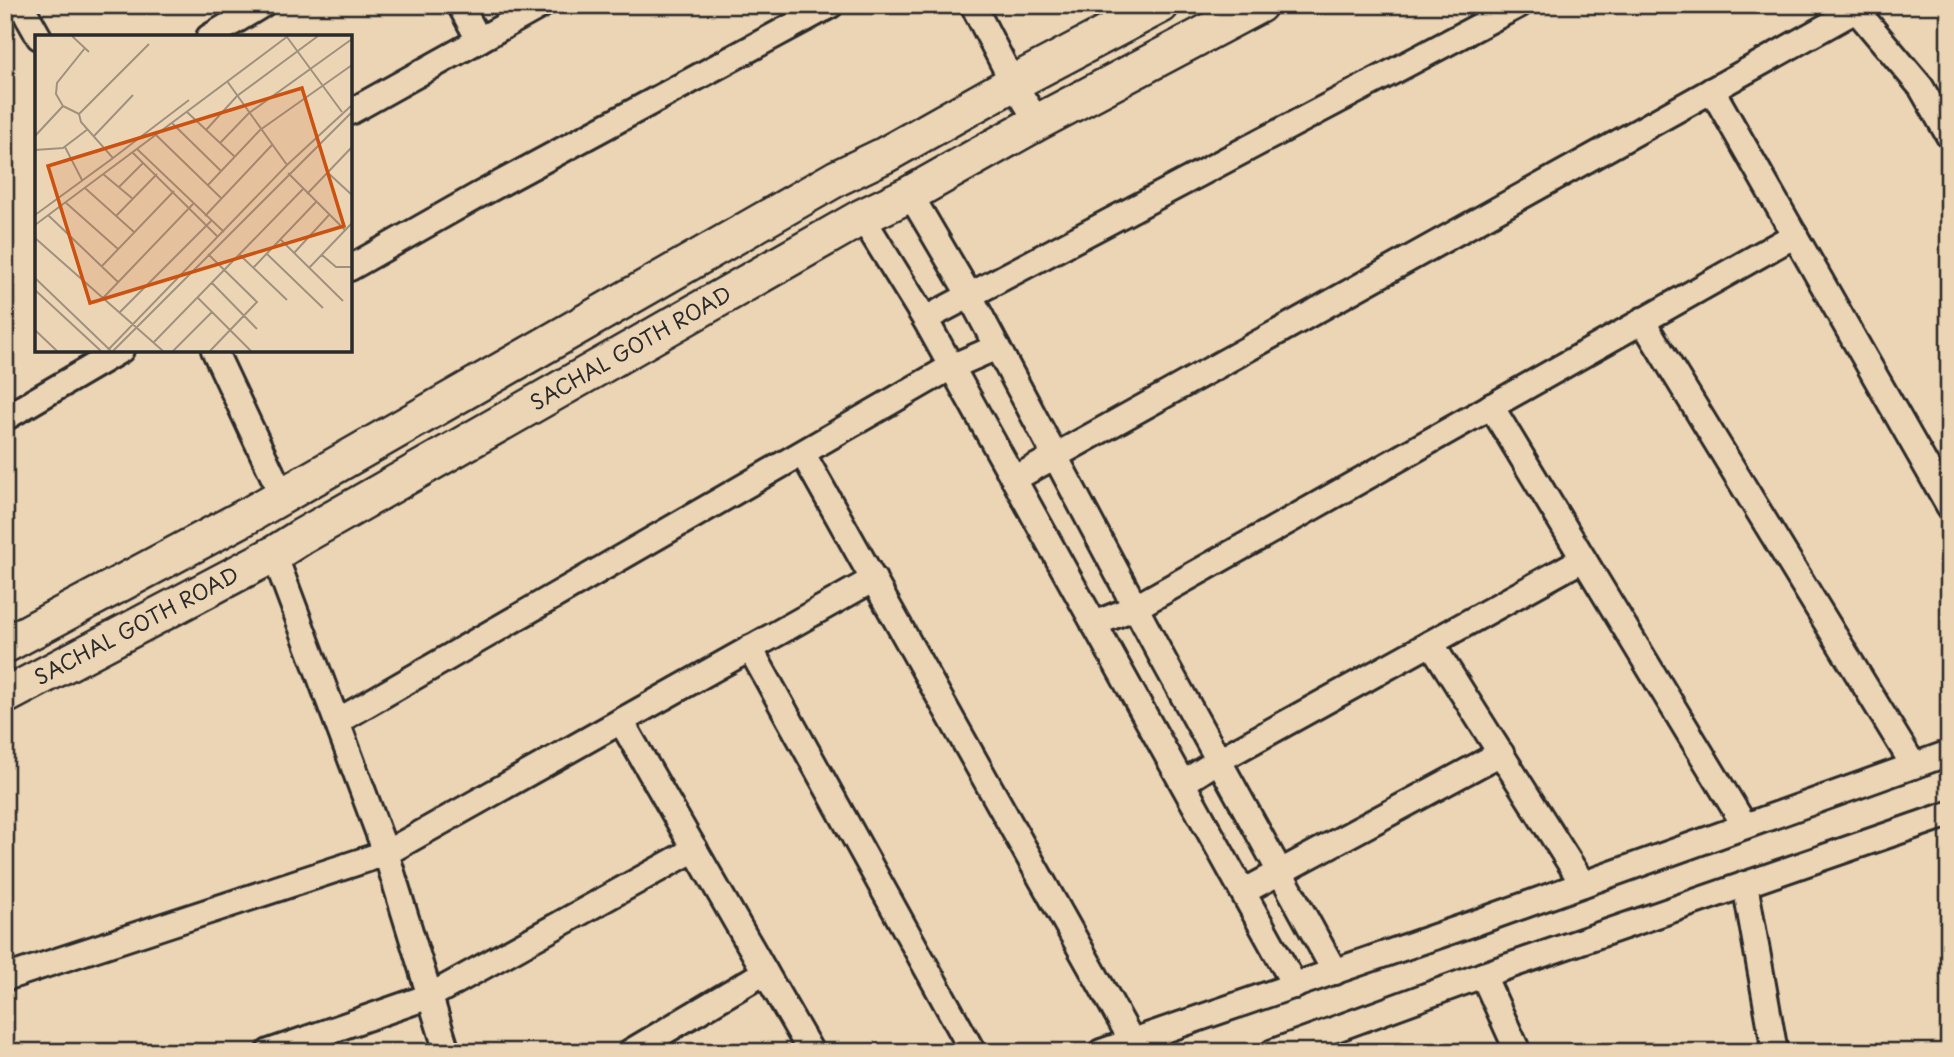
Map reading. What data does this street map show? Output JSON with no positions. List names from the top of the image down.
{
  "streets": {
    "street": ["SACHAL GOTH ROAD"]
  }
}
